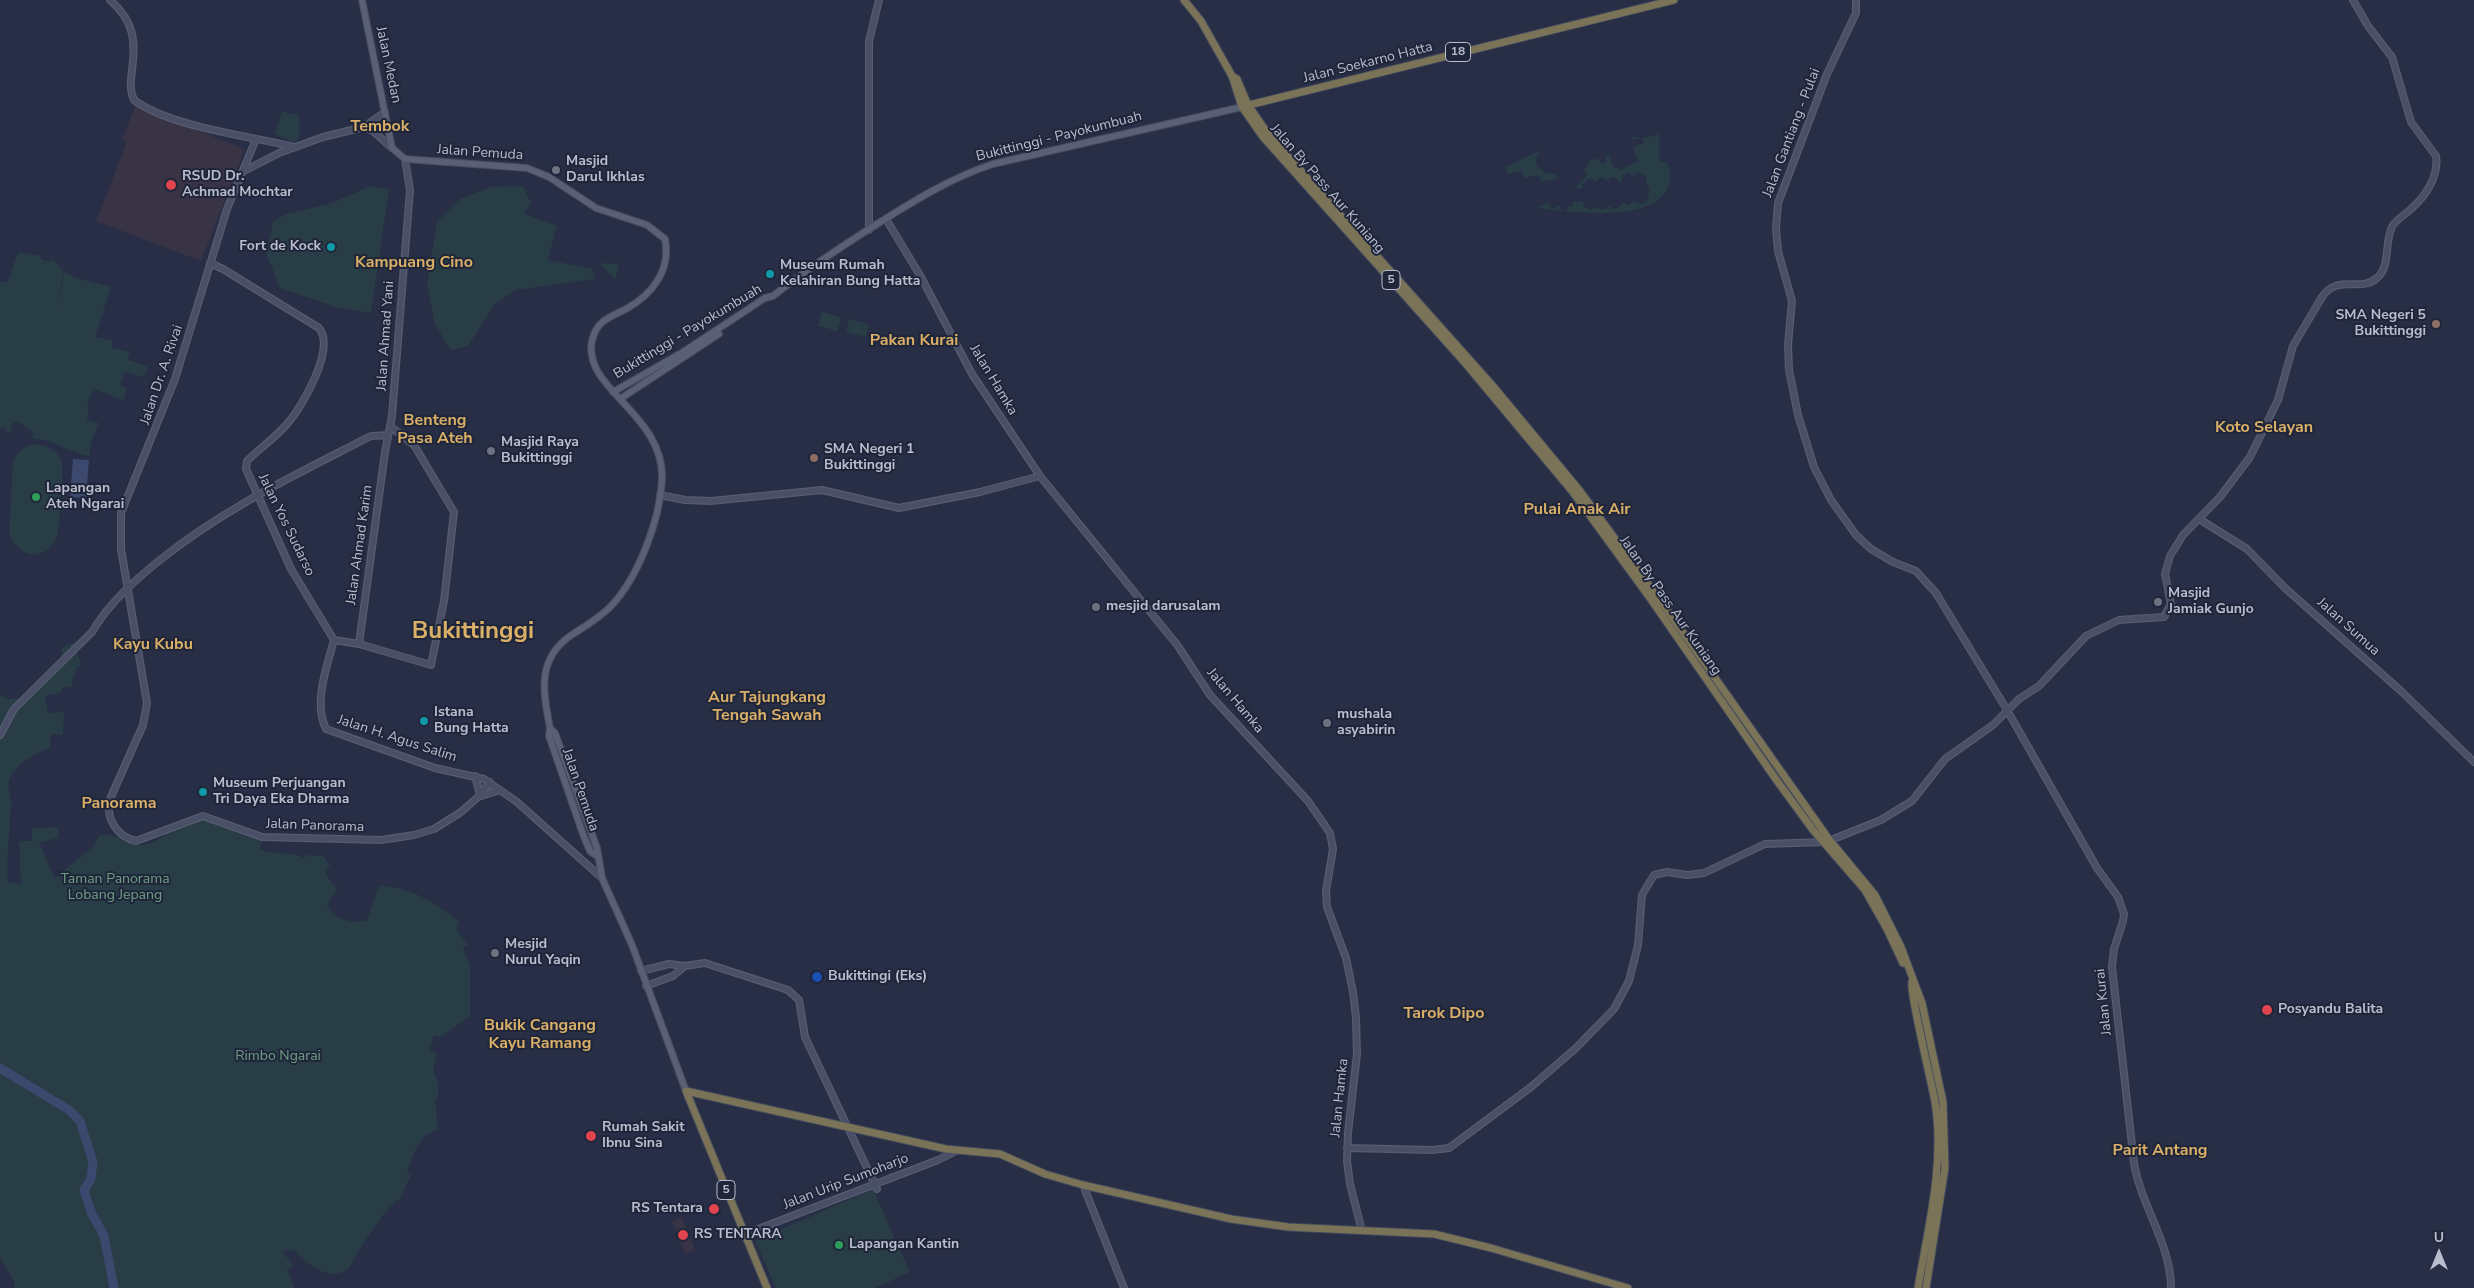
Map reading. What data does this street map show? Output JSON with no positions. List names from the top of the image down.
{
  "streets": {
    "highway": [
      "18",
      "Jalan Soekarno Hatta",
      "Jalan By Pass Aur Kuniang",
      "5"
    ],
    "main road": ["Jalan Medan", "Bukittinggi - Payokumbuah", "Jalan Pemuda"],
    "street": [
      "Jalan Gantiang - Pulai",
      "Jalan Ahmad Yani",
      "Jalan Dr. A. Rivai",
      "Jalan Hamka",
      "Jalan Yos Sudarso",
      "Jalan Ahmad Karim",
      "Jalan Sumua",
      "Jalan H. Agus Salim",
      "Jalan Panorama",
      "Jalan Kurai",
      "Jalan Urip Sumoharjo"
    ]
  },
  "crossings": [
    ["Jalan Soekarno Hatta", "Bukittinggi - Payokumbuah"],
    ["Jalan Soekarno Hatta", "Jalan By Pass Aur Kuniang"],
    ["Jalan Soekarno Hatta", "5"],
    ["Jalan Gantiang - Pulai", "Jalan Kurai"],
    ["Bukittinggi - Payokumbuah", "Jalan Pemuda"],
    ["Bukittinggi - Payokumbuah", "Jalan By Pass Aur Kuniang"],
    ["Bukittinggi - Payokumbuah", "5"],
    ["Bukittinggi - Payokumbuah", "Jalan Hamka"],
    ["Jalan Pemuda", "5"],
    ["Jalan Pemuda", "Jalan Ahmad Yani"],
    ["Jalan Pemuda", "Jalan H. Agus Salim"],
    ["Jalan By Pass Aur Kuniang", "5"],
    ["5", "Jalan Urip Sumoharjo"],
    ["Jalan Ahmad Yani", "Jalan Ahmad Karim"],
    ["Jalan Dr. A. Rivai", "Jalan Yos Sudarso"],
    ["Jalan Dr. A. Rivai", "Jalan Panorama"],
    ["Jalan Yos Sudarso", "Jalan H. Agus Salim"],
    ["Jalan H. Agus Salim", "Jalan Panorama"]
  ],
  "districts": [
    "Tembok",
    "Kampuang Cino",
    "Pakan Kurai",
    "Benteng Pasa Ateh",
    "Koto Selayan",
    "Pulai Anak Air",
    "Bukittinggi",
    "Kayu Kubu",
    "Aur Tajungkang Tengah Sawah",
    "Panorama",
    "Tarok Dipo",
    "Bukik Cangang Kayu Ramang",
    "Parit Antang"
  ],
  "parks": ["Taman Panorama Lobang Jepang", "Rimbo Ngarai"],
  "places": [
    "Masjid Darul Ikhlas",
    "RSUD Dr. Achmad Mochtar",
    "Fort de Kock",
    "Museum Rumah Kelahiran Bung Hatta",
    "SMA Negeri 5 Bukittinggi",
    "Masjid Raya Bukittinggi",
    "SMA Negeri 1 Bukittinggi",
    "Lapangan Ateh Ngarai",
    "Masjid Jamiak Gunjo",
    "mesjid darusalam",
    "Istana Bung Hatta",
    "mushala asyabirin",
    "Museum Perjuangan Tri Daya Eka Dharma",
    "Mesjid Nurul Yaqin",
    "Bukittingi (Eks)",
    "Posyandu Balita",
    "Rumah Sakit Ibnu Sina",
    "RS Tentara",
    "RS TENTARA",
    "Lapangan Kantin"
  ],
  "north": "top"
}
